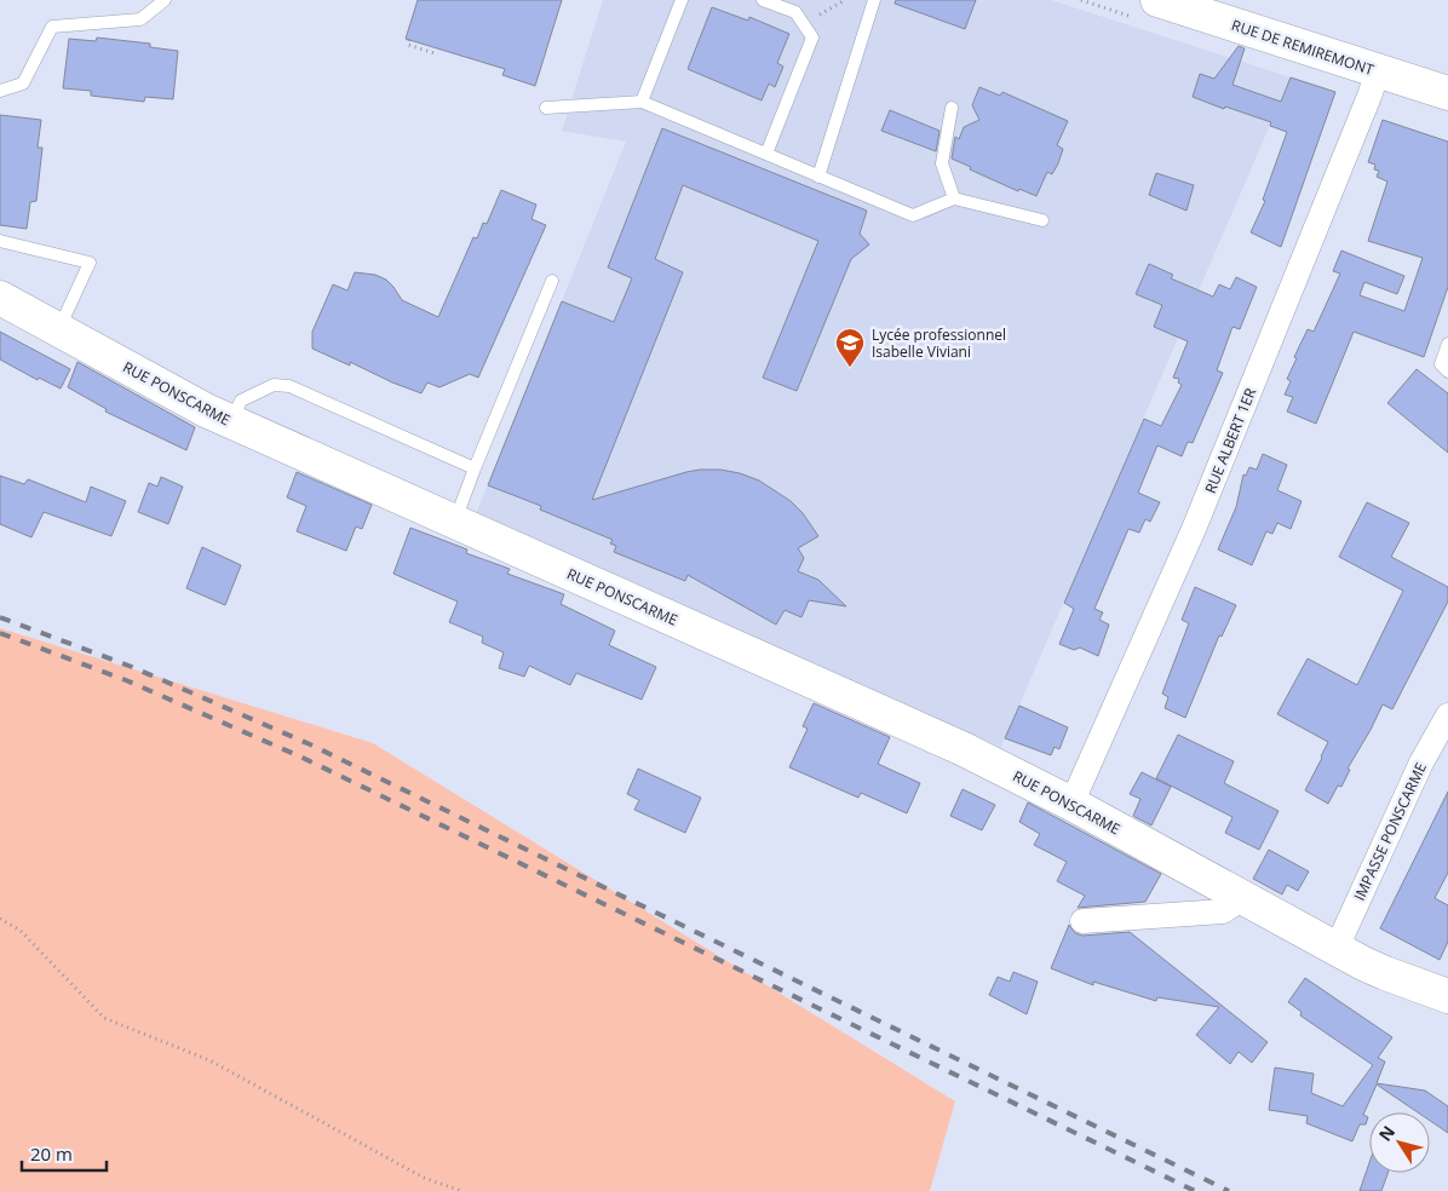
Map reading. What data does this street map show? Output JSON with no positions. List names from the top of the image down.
{
  "streets": {
    "street": [
      "RUE DE REMIREMONT",
      "RUE PONSCARME",
      "RUE ALBERT 1ER",
      "IMPASSE PONSCARME"
    ]
  },
  "crossings": [
    ["RUE DE REMIREMONT", "RUE ALBERT 1ER"],
    ["RUE PONSCARME", "RUE ALBERT 1ER"],
    ["RUE PONSCARME", "IMPASSE PONSCARME"]
  ],
  "places": {
    "school or university": ["Lycée professionnel Isabelle Viviani"]
  },
  "scale_bar": "20 m",
  "north": "top left"
}
